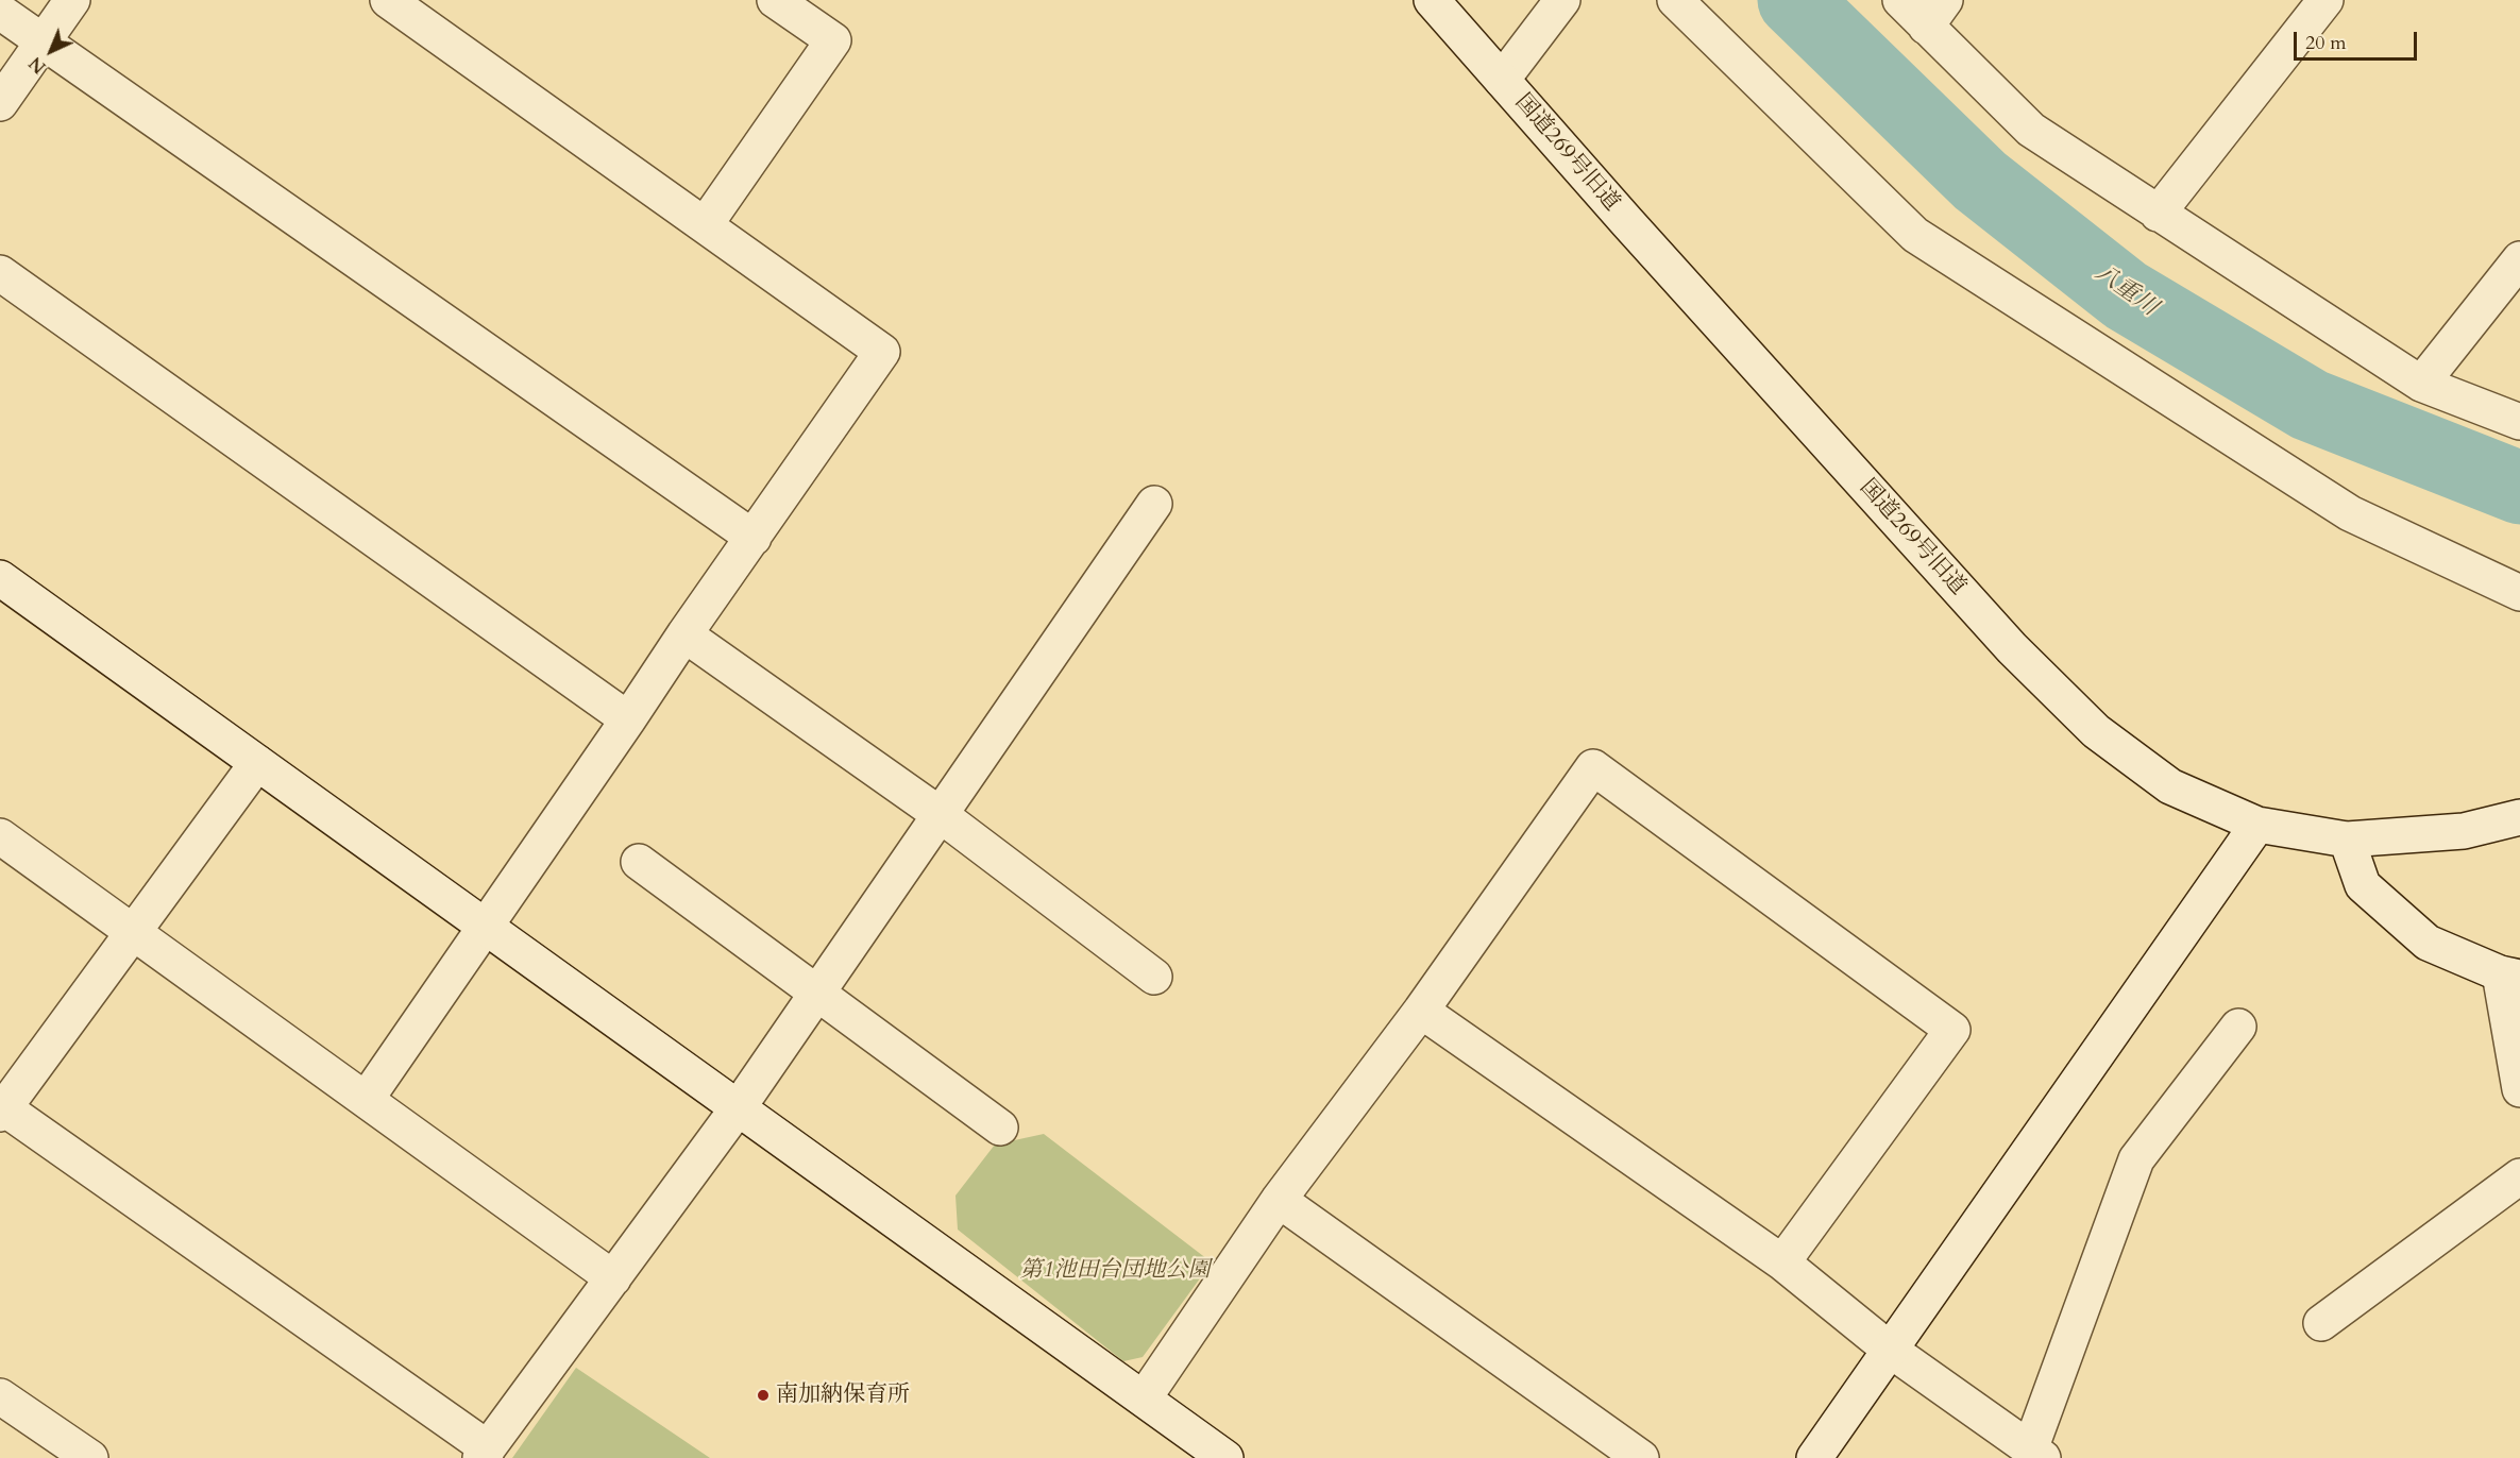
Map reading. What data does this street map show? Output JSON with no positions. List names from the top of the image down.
{
  "streets": {
    "street": ["国道269号旧道"]
  },
  "water": ["八重川"],
  "parks": ["第1池田台団地公園"],
  "places": ["南加納保育所"],
  "scale_bar": "20 m",
  "north": "bottom left"
}
